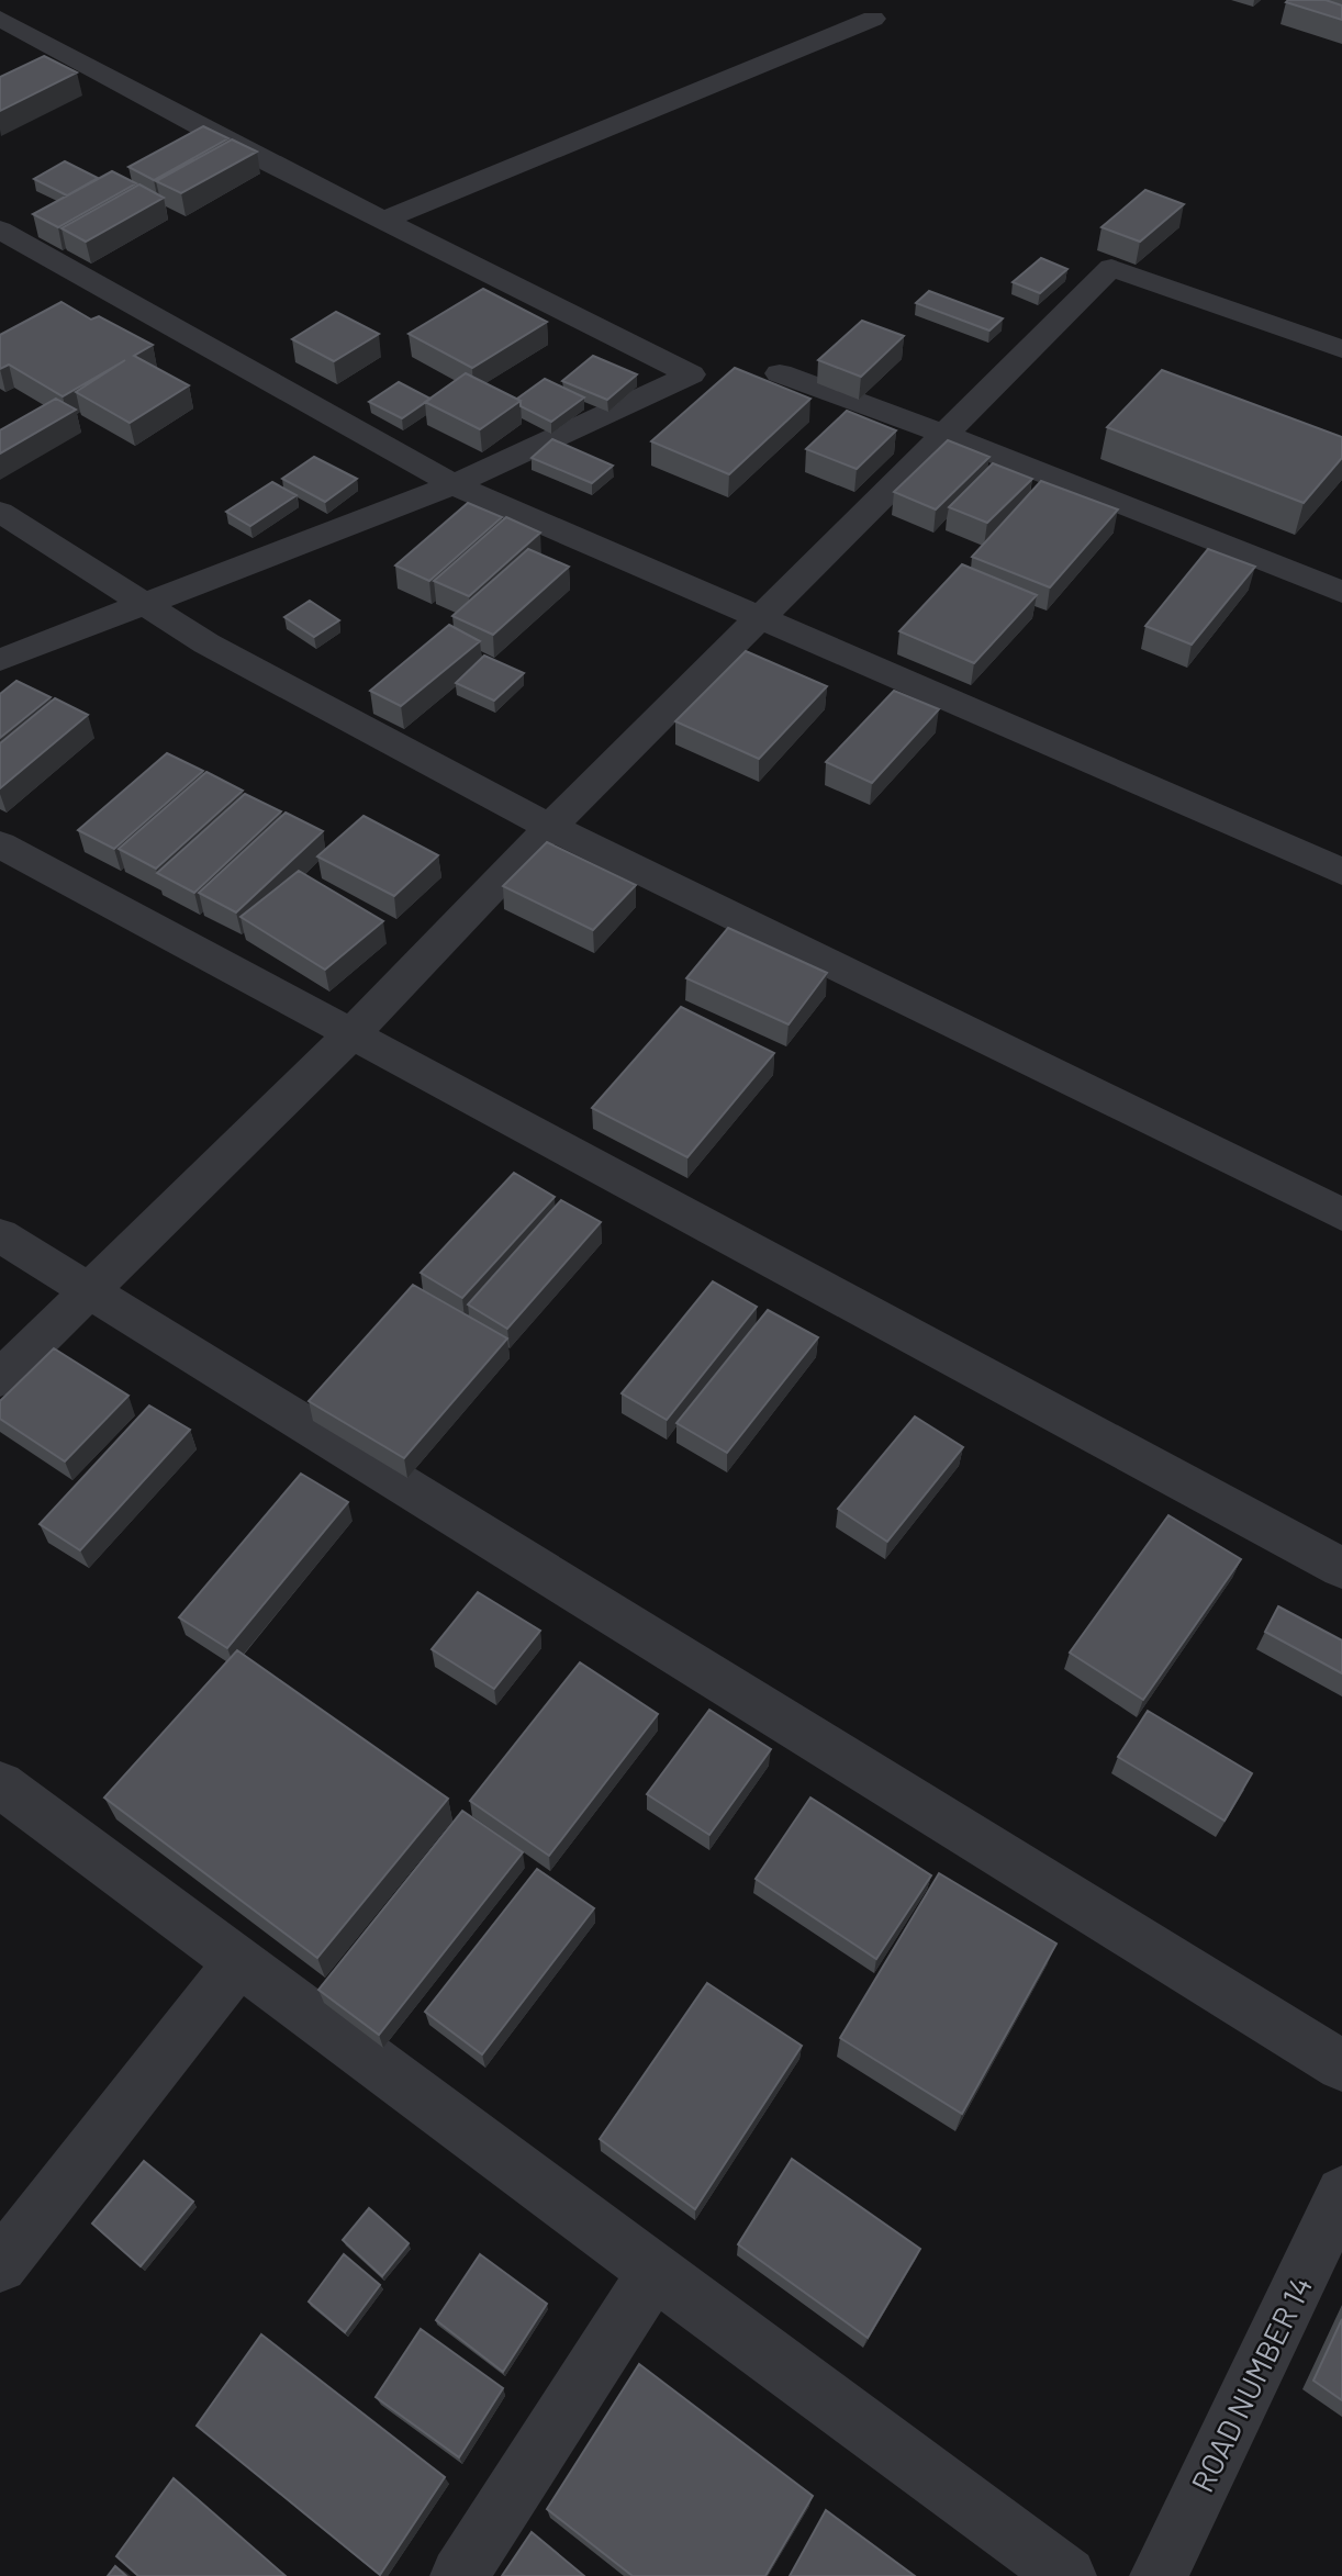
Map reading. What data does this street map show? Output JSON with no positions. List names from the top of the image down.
{
  "streets": {
    "street": ["ROAD NUMBER 14"]
  }
}
